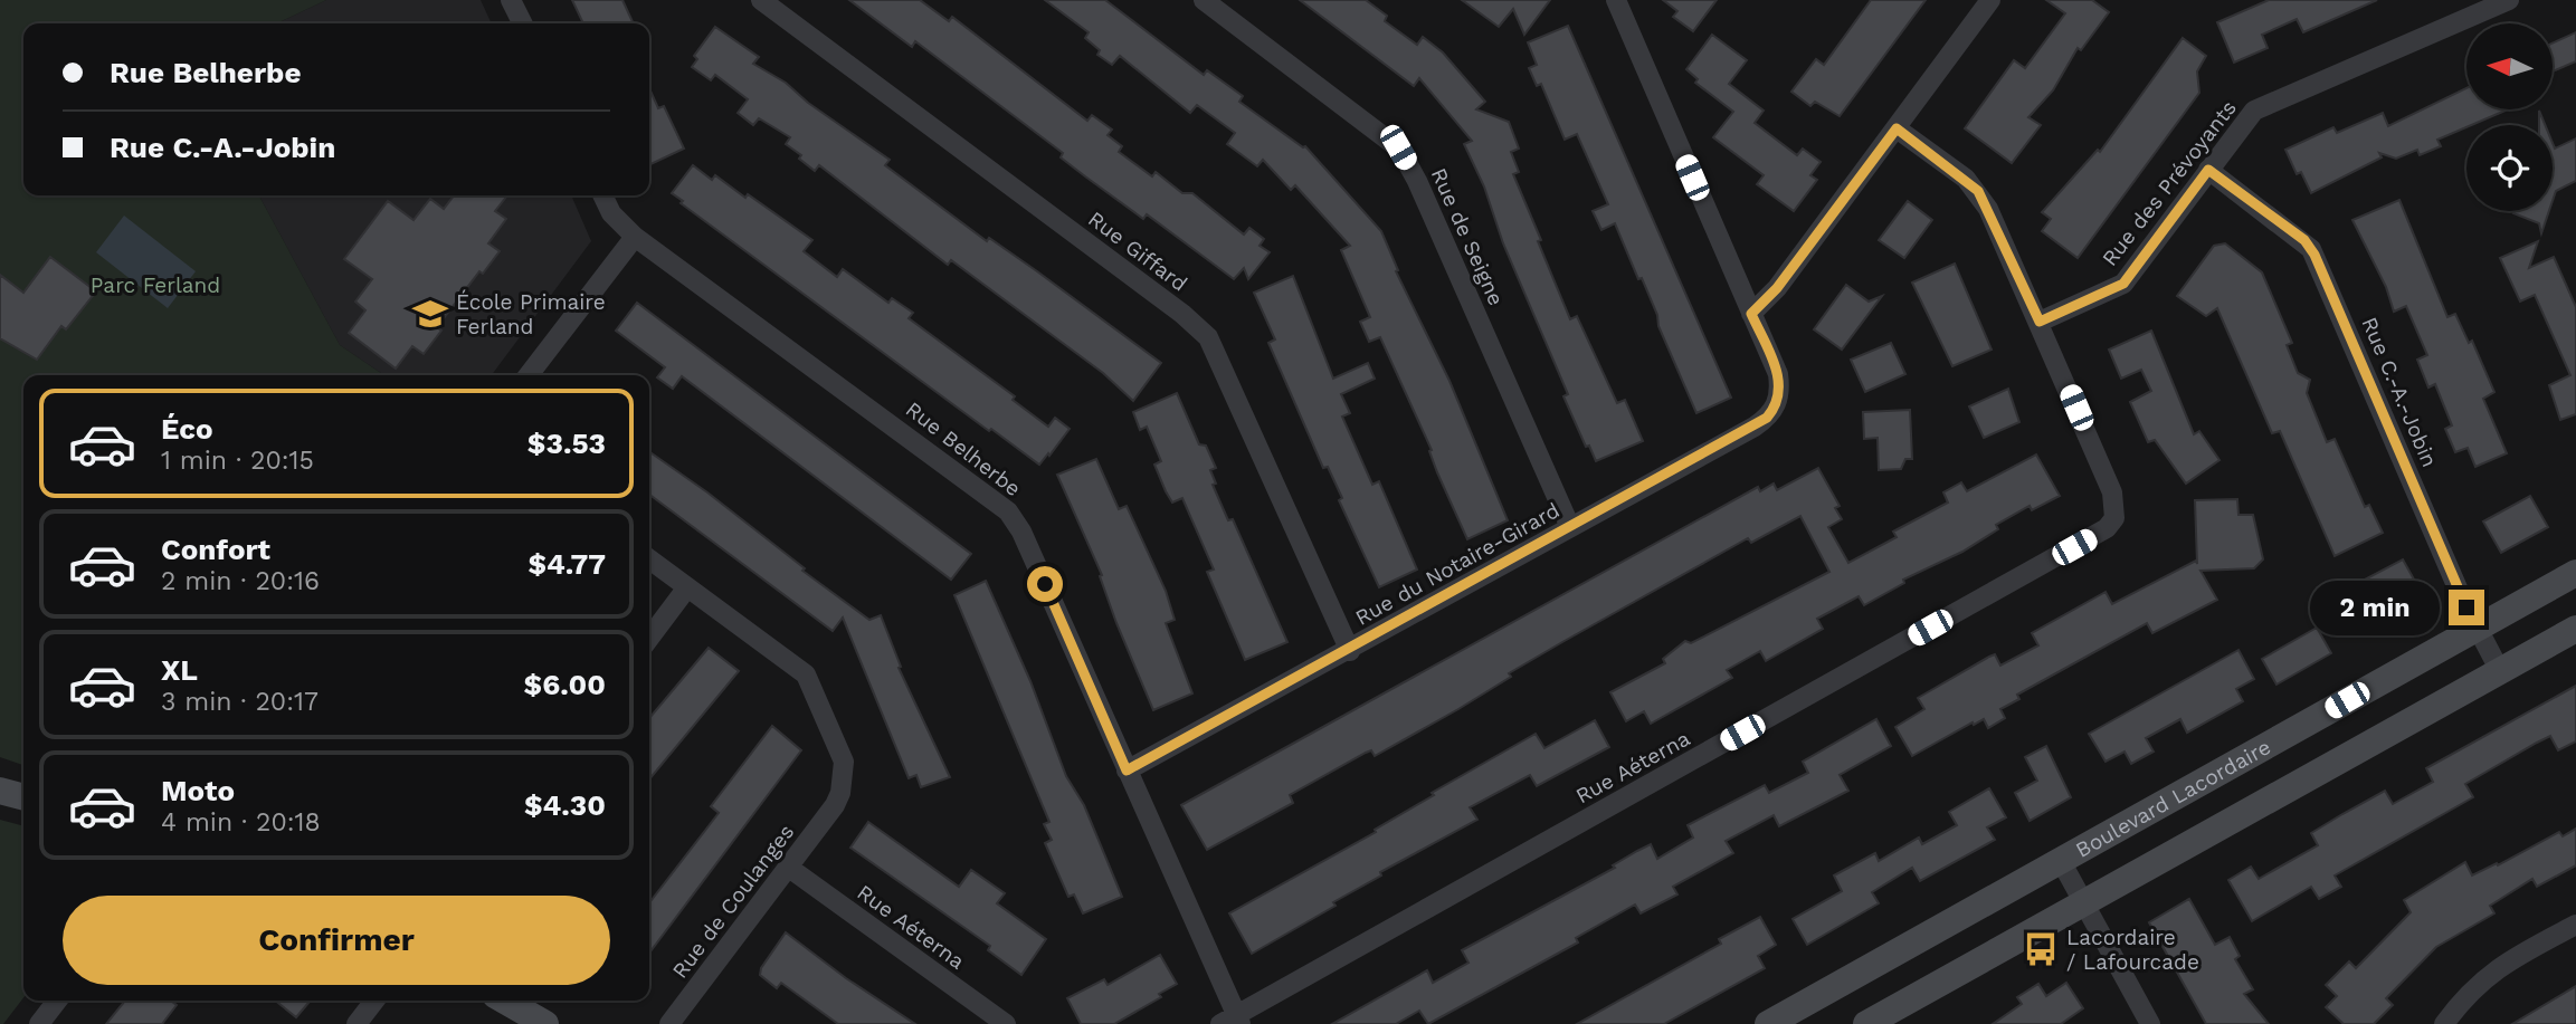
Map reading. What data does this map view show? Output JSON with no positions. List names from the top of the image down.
{
  "streets": {
    "main road": ["Boulevard Lacordaire"],
    "street": [
      "Rue des Prévoyants",
      "Rue de Seigne",
      "Rue Giffard",
      "Rue C.-A.-Jobin",
      "Rue Belherbe",
      "Rue du Notaire-Girard",
      "Rue Aéterna",
      "Rue de Coulanges"
    ]
  },
  "crossings": [
    ["Rue des Prévoyants", "Rue C.-A.-Jobin"],
    ["Rue des Prévoyants", "Rue Aéterna"],
    ["Rue de Seigne", "Rue du Notaire-Girard"],
    ["Rue Giffard", "Rue du Notaire-Girard"],
    ["Rue C.-A.-Jobin", "Boulevard Lacordaire"],
    ["Rue Belherbe", "Rue du Notaire-Girard"],
    ["Rue Belherbe", "Rue Aéterna"],
    ["Rue Aéterna", "Rue de Coulanges"]
  ],
  "parks": ["Parc Ferland"],
  "places": {
    "school or university": ["École Primaire Ferland"],
    "bus stop": ["Lacordaire / Lafourcade"]
  },
  "north": "left",
  "page": {
    "banner": ["Rue Belherbe", "Rue C.-A.-Jobin"],
    "list": [
      {
        "name": "Éco",
        "note": "1 min · 20:15",
        "value": "$3.53"
      },
      {
        "name": "Confort",
        "note": "2 min · 20:16",
        "value": "$4.77"
      },
      {
        "name": "XL",
        "note": "3 min · 20:17",
        "value": "$6.00"
      },
      {
        "name": "Moto",
        "note": "4 min · 20:18",
        "value": "$4.30"
      }
    ],
    "bubble": "2 min",
    "buttons": "Confirmer"
  }
}
